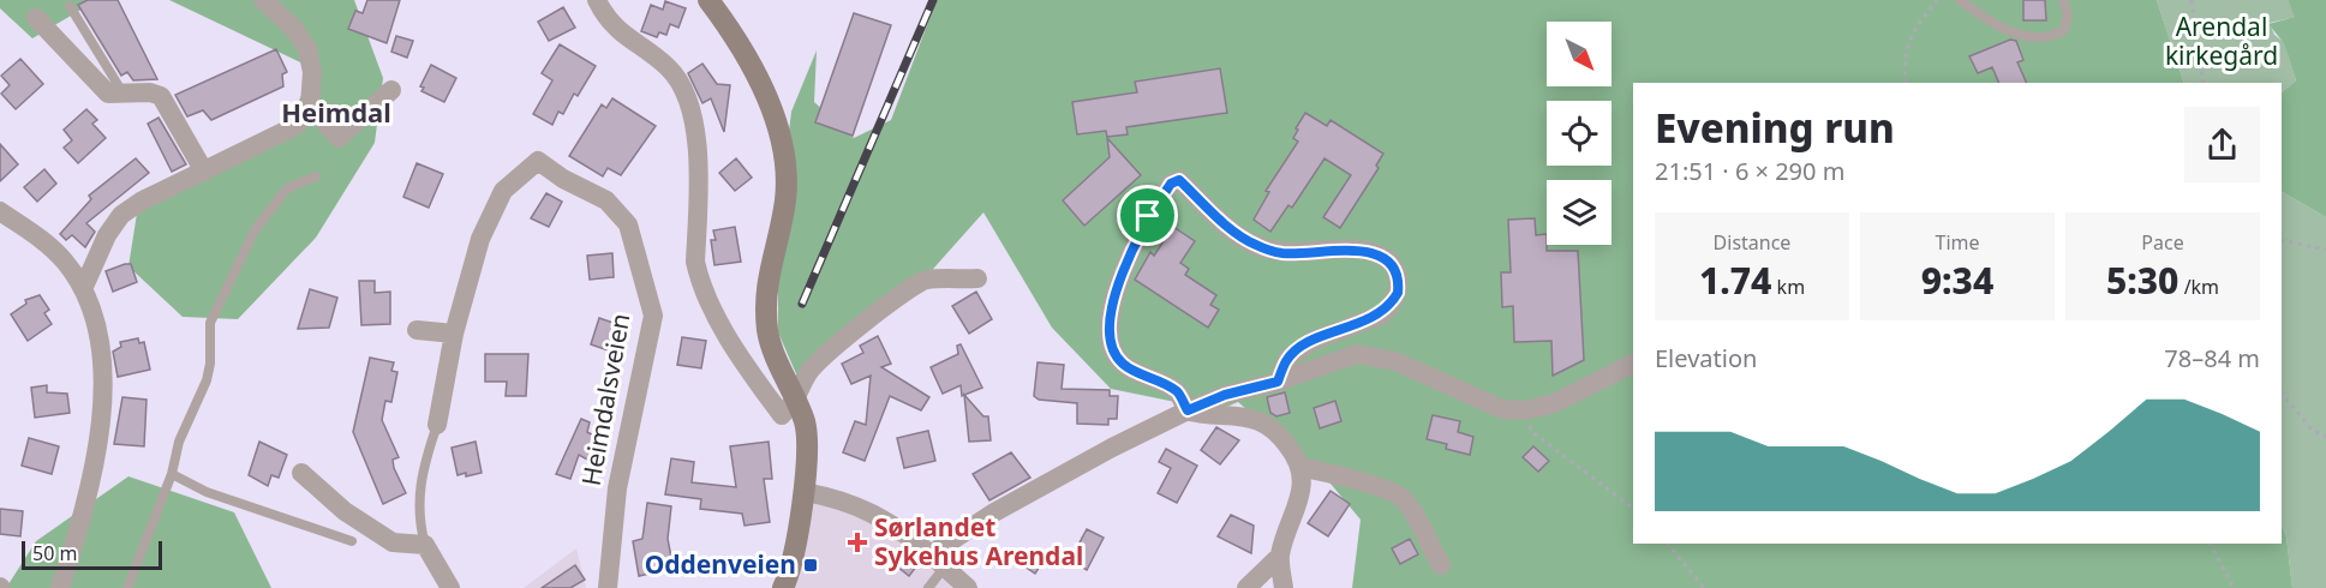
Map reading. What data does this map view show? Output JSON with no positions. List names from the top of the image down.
{
  "streets": {
    "street": ["Heimdalsveien"]
  },
  "districts": ["Heimdal"],
  "parks": ["Arendal kirkegård"],
  "places": {
    "health": ["Sørlandet Sykehus Arendal"],
    "transit": ["Oddenveien"]
  },
  "scale_bar": "50 m",
  "north": "bottom right",
  "page": {
    "heading": ["Evening run", "21:51 · 6 × 290 m"],
    "stats": [
      ["Distance", "1.74 km"],
      ["Time", "9:34"],
      ["Pace", "5:30 /km"]
    ],
    "chart": ["Elevation", "78–84 m"],
    "scale": "50 m"
  }
}
